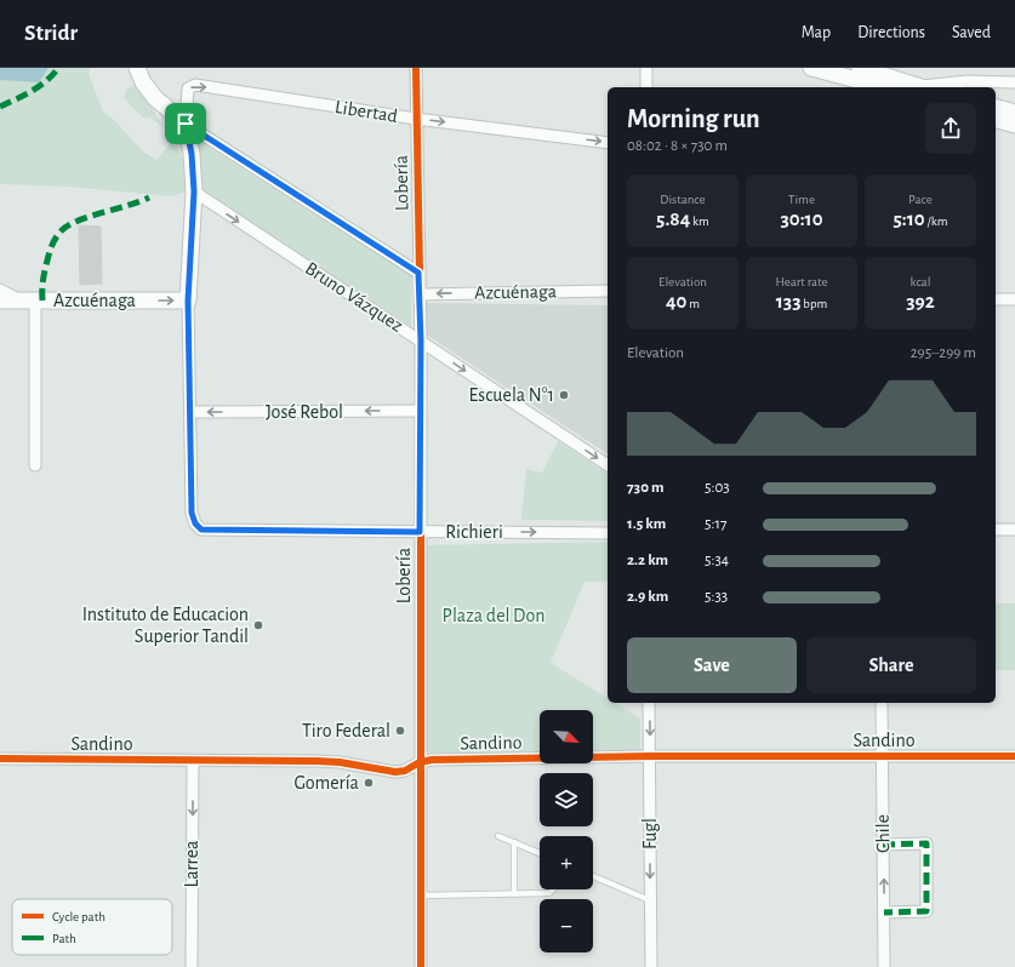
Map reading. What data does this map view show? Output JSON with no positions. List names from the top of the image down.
{
  "streets": {
    "main road": ["Azcuénaga"],
    "street": [
      "Libertad",
      "Lobería",
      "Bruno Vázquez",
      "José Rebol",
      "Richieri",
      "Sandino",
      "Fugl",
      "Chile",
      "Larrea"
    ]
  },
  "crossings": [
    ["Libertad", "Lobería"],
    ["Lobería", "Azcuénaga"],
    ["Lobería", "Bruno Vázquez"],
    ["Lobería", "José Rebol"],
    ["Lobería", "Richieri"],
    ["Lobería", "Sandino"],
    ["José Rebol", "Richieri"],
    ["Sandino", "Fugl"],
    ["Sandino", "Chile"],
    ["Sandino", "Larrea"]
  ],
  "one_way": [
    "Libertad",
    "José Rebol",
    "Richieri",
    "Fugl",
    "Larrea"
  ],
  "parks": ["Plaza del Don"],
  "places": [
    "Escuela N°1",
    "Instituto de Educacion Superior Tandil",
    "Tiro Federal",
    "Gomería"
  ],
  "legend": ["Cycle path", "Path"],
  "north": "bottom right",
  "page": {
    "header": "Stridr",
    "nav": ["Map", "Directions", "Saved"],
    "heading": ["Morning run", "08:02 · 8 × 730 m"],
    "stats": [
      ["Distance", "5.84 km"],
      ["Time", "30:10"],
      ["Pace", "5:10 /km"],
      ["Elevation", "40 m"],
      ["Heart rate", "133 bpm"],
      ["kcal", "392"]
    ],
    "chart": ["Elevation", "295–299 m"],
    "list": [
      {
        "name": "730 m",
        "note": "5:03"
      },
      {
        "name": "1.5 km",
        "note": "5:17"
      },
      {
        "name": "2.2 km",
        "note": "5:34"
      },
      {
        "name": "2.9 km",
        "note": "5:33"
      }
    ],
    "buttons": ["Save", "Share"],
    "map_buttons": ["+", "−"]
  }
}
